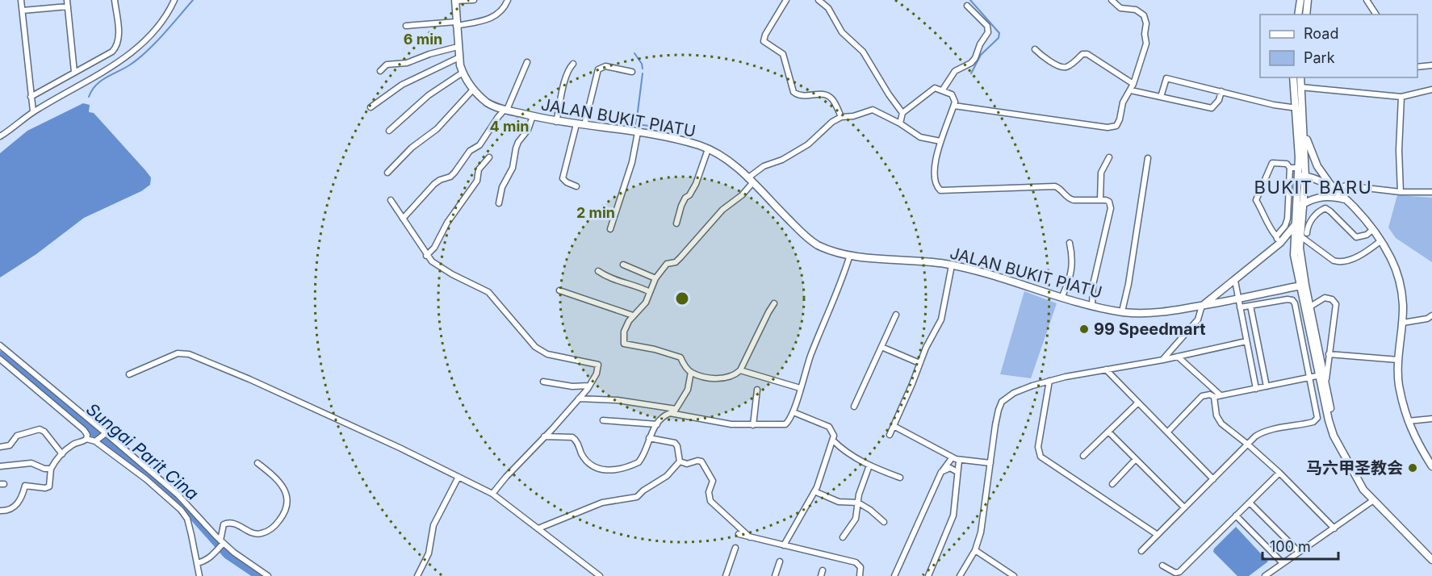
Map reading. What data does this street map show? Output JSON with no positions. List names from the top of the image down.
{
  "streets": {
    "main road": ["JALAN BUKIT PIATU"]
  },
  "districts": ["BUKIT BARU"],
  "water": ["Sungai Parit Cina"],
  "places": ["99 Speedmart", "马六甲圣教会"],
  "legend": ["Road", "Park"],
  "scale_bar": "100 m",
  "rings": ["6 min", "4 min", "2 min"]
}
